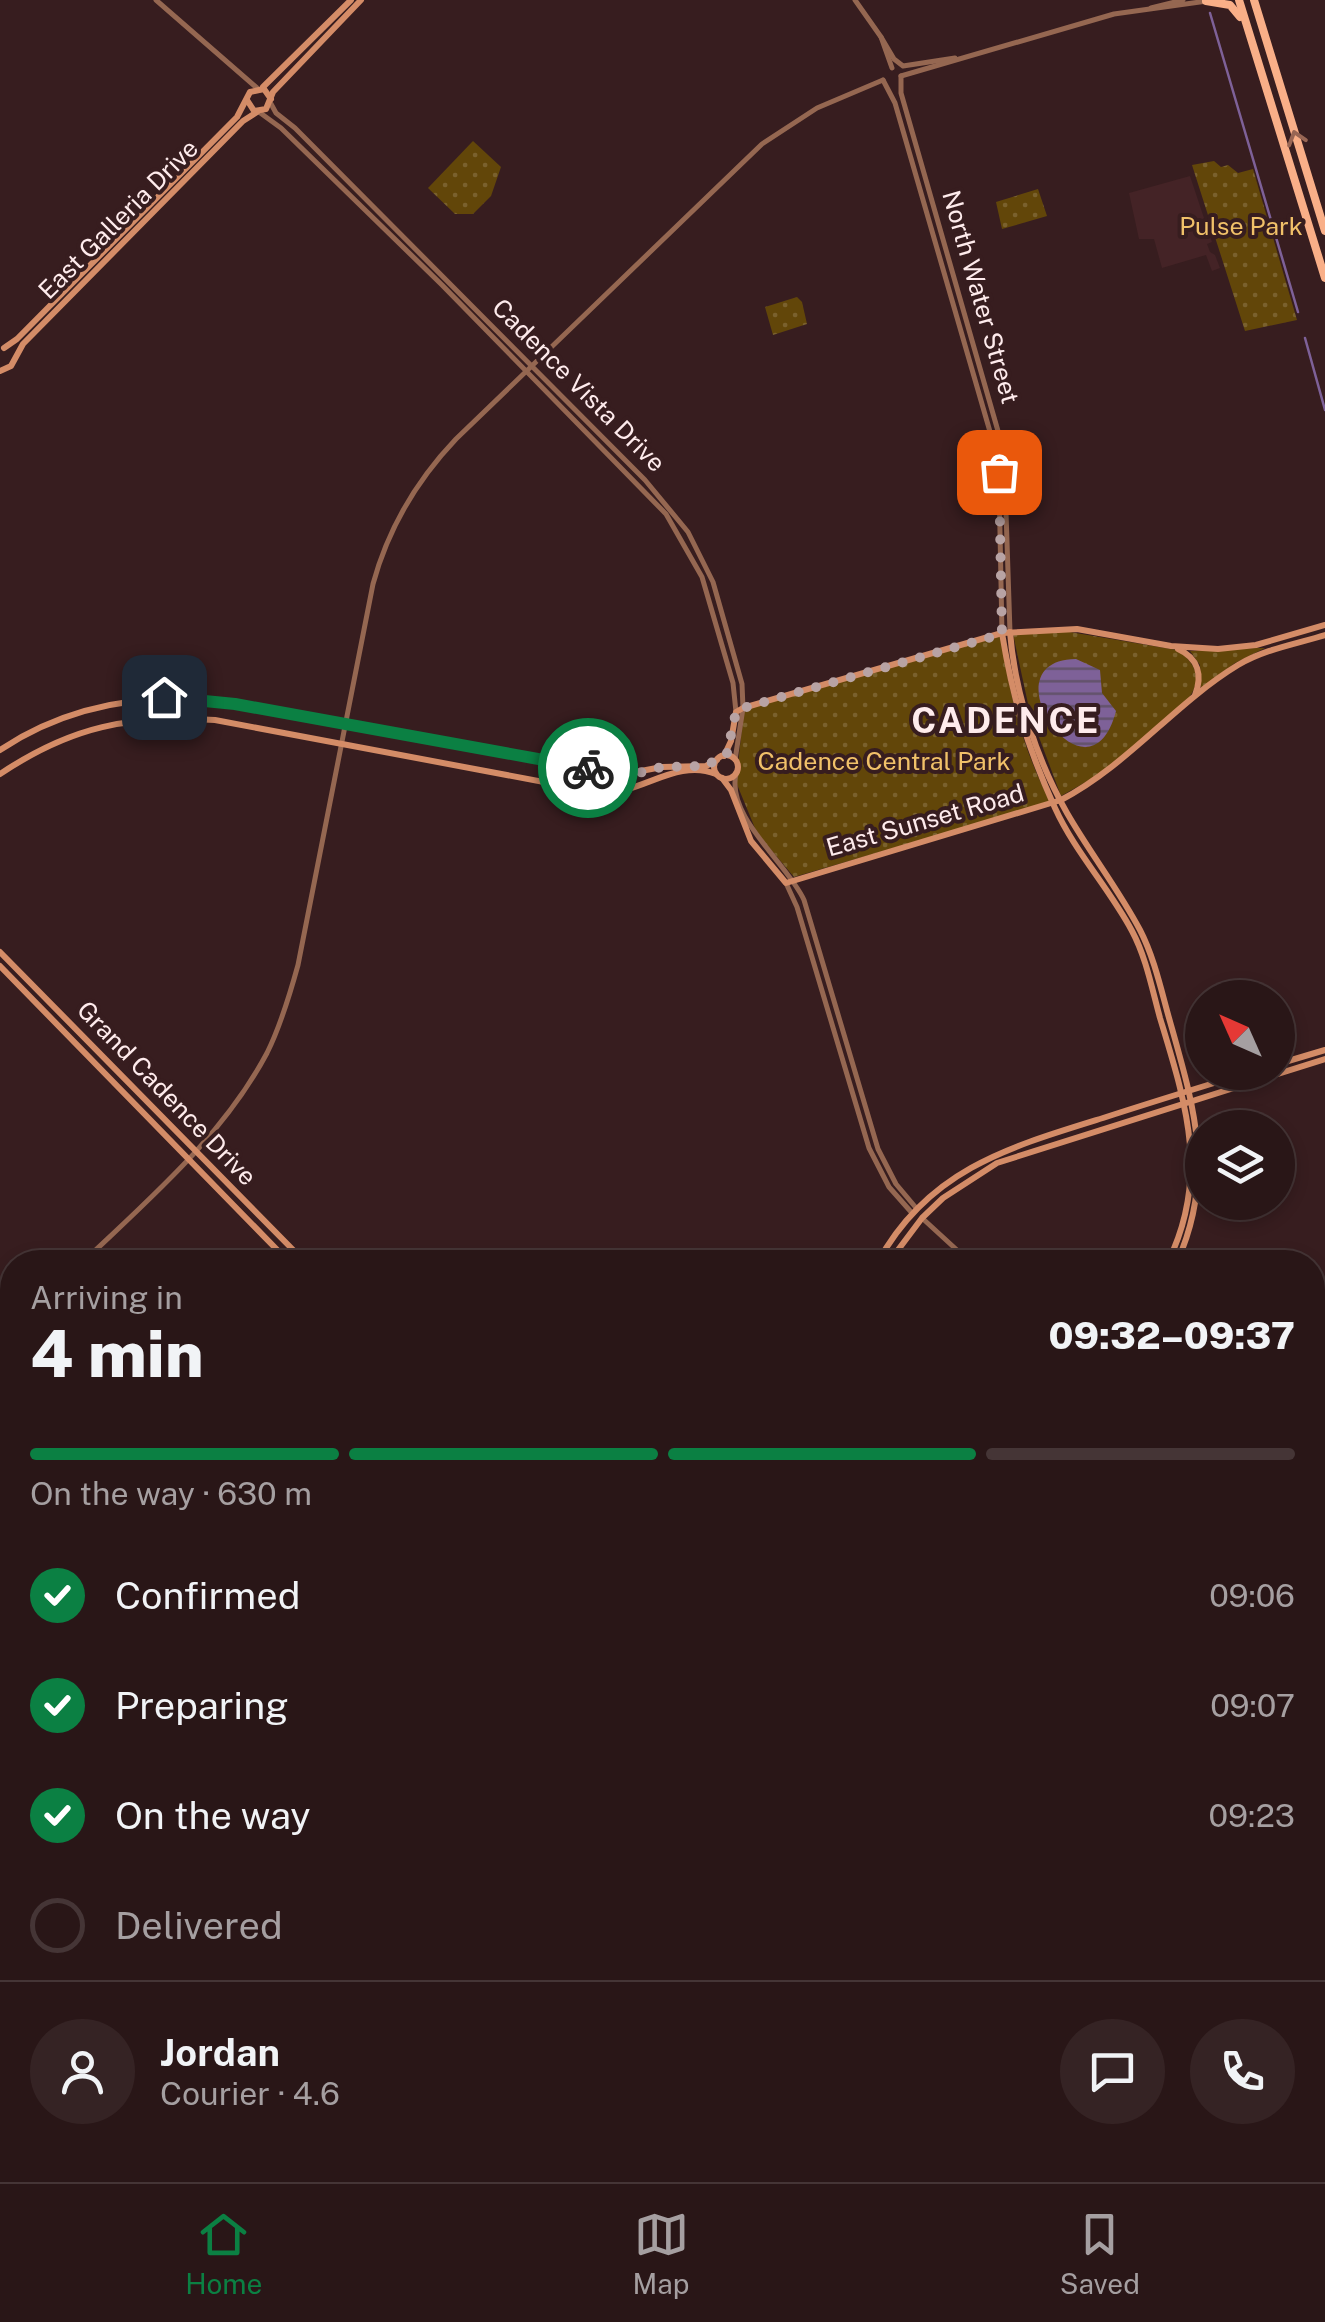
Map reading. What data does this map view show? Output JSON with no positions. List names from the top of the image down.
{
  "streets": {
    "main road": [
      "East Galleria Drive",
      "North Water Street",
      "Cadence Vista Drive",
      "East Sunset Road",
      "Grand Cadence Drive"
    ]
  },
  "crossings": [
    ["East Galleria Drive", "Cadence Vista Drive"],
    ["North Water Street", "East Sunset Road"]
  ],
  "districts": ["CADENCE"],
  "parks": ["Pulse Park", "Cadence Central Park"],
  "north": "top left",
  "page": {
    "heading": ["4 min", "Arriving in", "09:32–09:37"],
    "panel": ["Jordan", "Courier · 4.6"],
    "bar": "On the way · 630 m",
    "list": [
      ["Confirmed", "09:06"],
      ["Preparing", "09:07"],
      ["On the way", "09:23"],
      "Delivered"
    ],
    "tabs": ["Home", "Map", "Saved"]
  }
}
